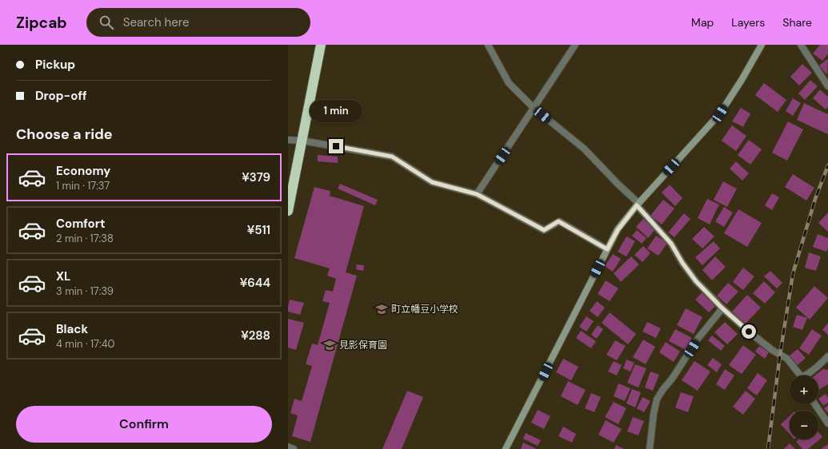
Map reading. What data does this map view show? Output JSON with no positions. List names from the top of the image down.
{
  "places": {
    "school or university": ["町立幡豆小学校", "見影保育園"]
  },
  "page": {
    "header": "Zipcab",
    "search": "Search here",
    "nav": ["Map", "Layers", "Share"],
    "banner": ["Pickup", "Drop-off"],
    "bubble": "1 min",
    "heading": "Choose a ride",
    "list": [
      {
        "name": "Economy",
        "note": "1 min · 17:37",
        "value": "¥379"
      },
      {
        "name": "Comfort",
        "note": "2 min · 17:38",
        "value": "¥511"
      },
      {
        "name": "XL",
        "note": "3 min · 17:39",
        "value": "¥644"
      },
      {
        "name": "Black",
        "note": "4 min · 17:40",
        "value": "¥288"
      }
    ],
    "map_buttons": ["+", "−"],
    "buttons": "Confirm"
  }
}
